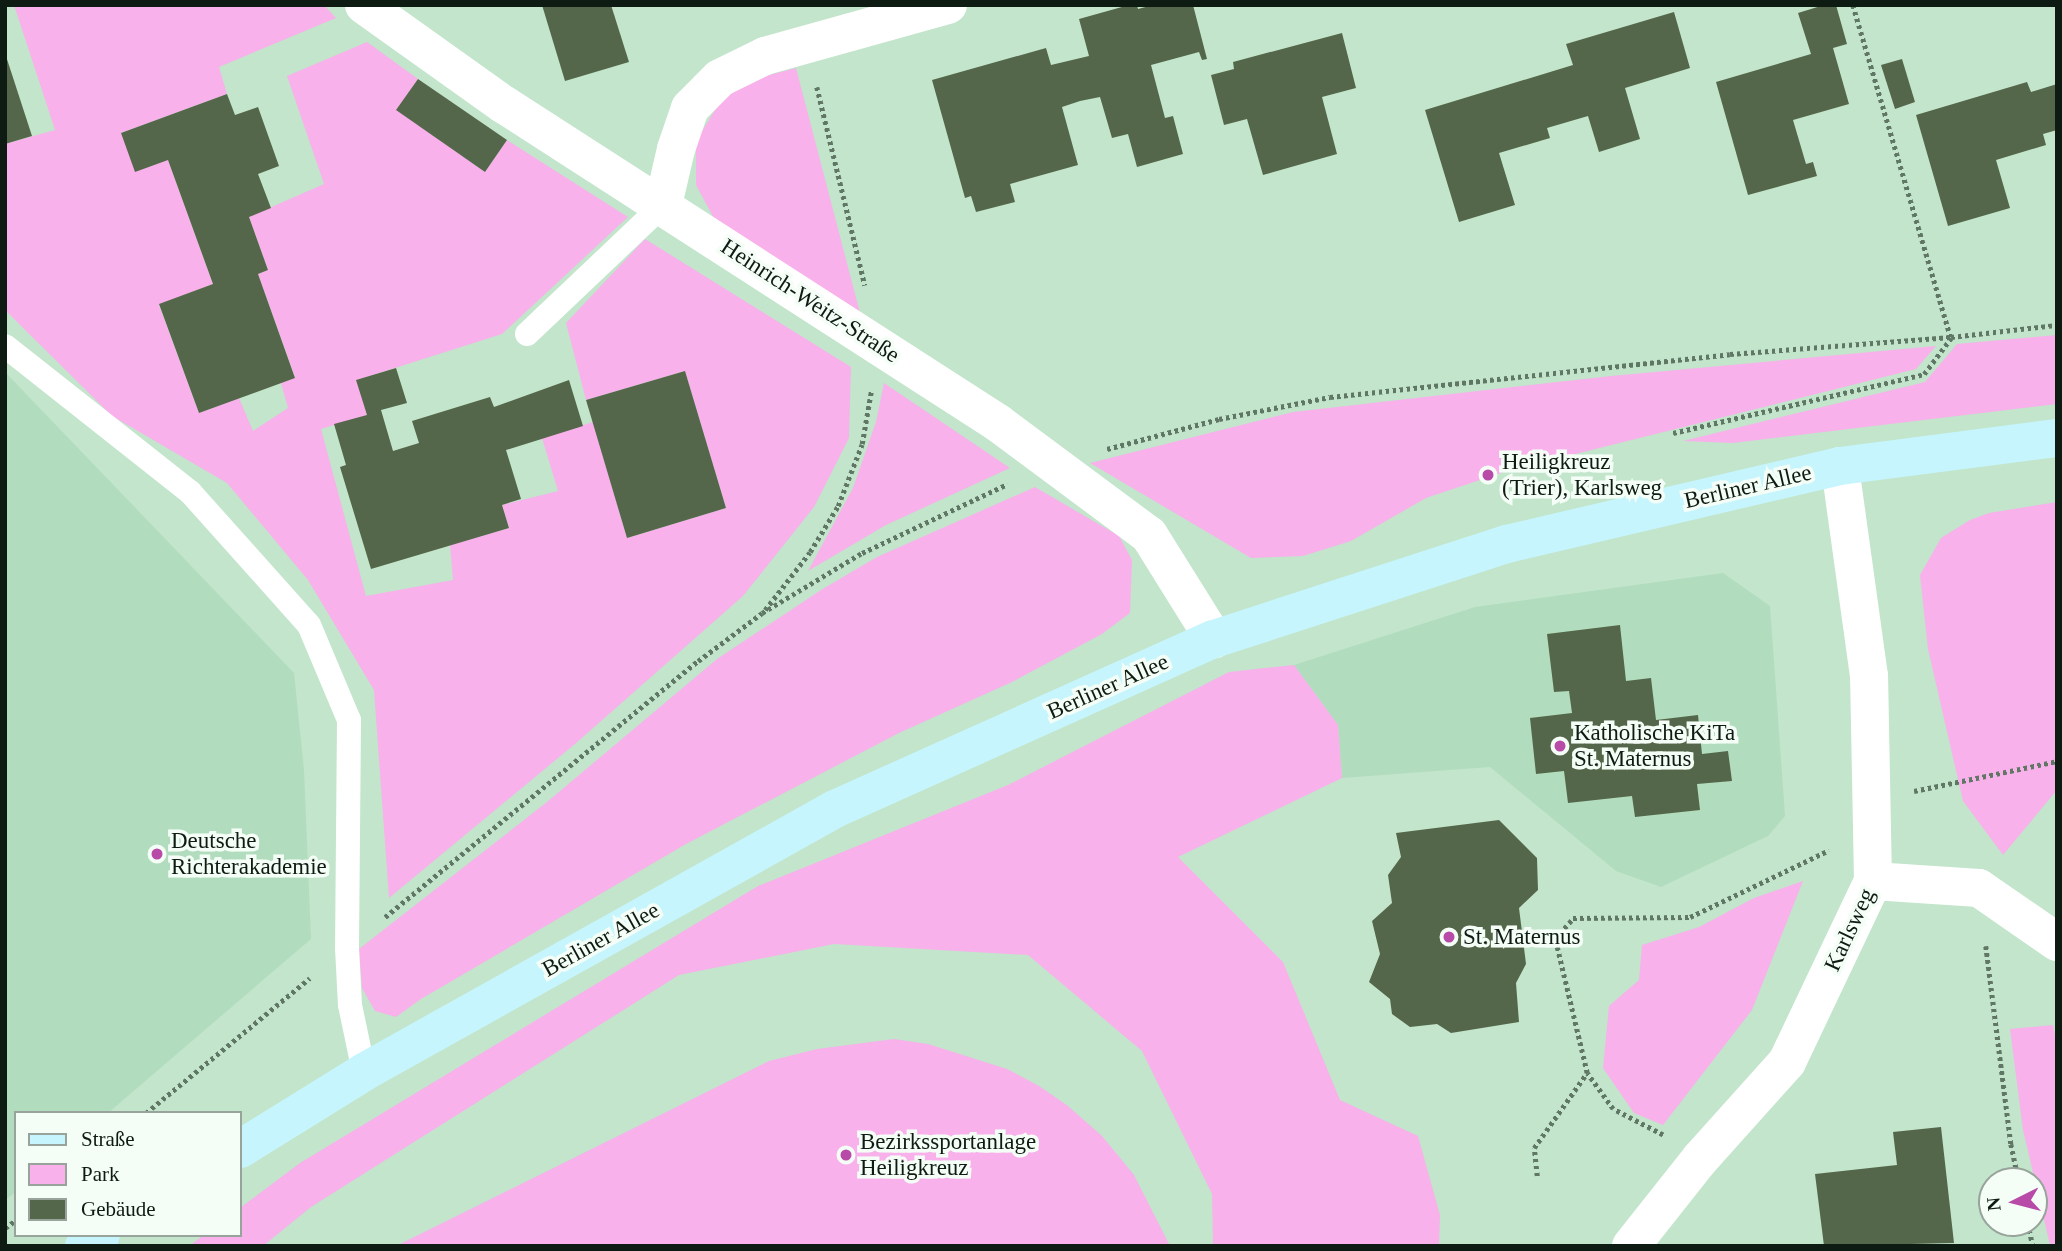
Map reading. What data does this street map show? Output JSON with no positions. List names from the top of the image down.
{
  "streets": {
    "street": ["Heinrich-Weitz-Straße", "Berliner Allee", "Karlsweg"]
  },
  "crossings": [
    ["Heinrich-Weitz-Straße", "Berliner Allee"],
    ["Berliner Allee", "Karlsweg"]
  ],
  "places": [
    "Heiligkreuz (Trier), Karlsweg",
    "Katholische KiTa St. Maternus",
    "Deutsche Richterakademie",
    "St. Maternus",
    "Bezirkssportanlage Heiligkreuz"
  ],
  "legend": ["Straße", "Park", "Gebäude"],
  "north": "left"
}
